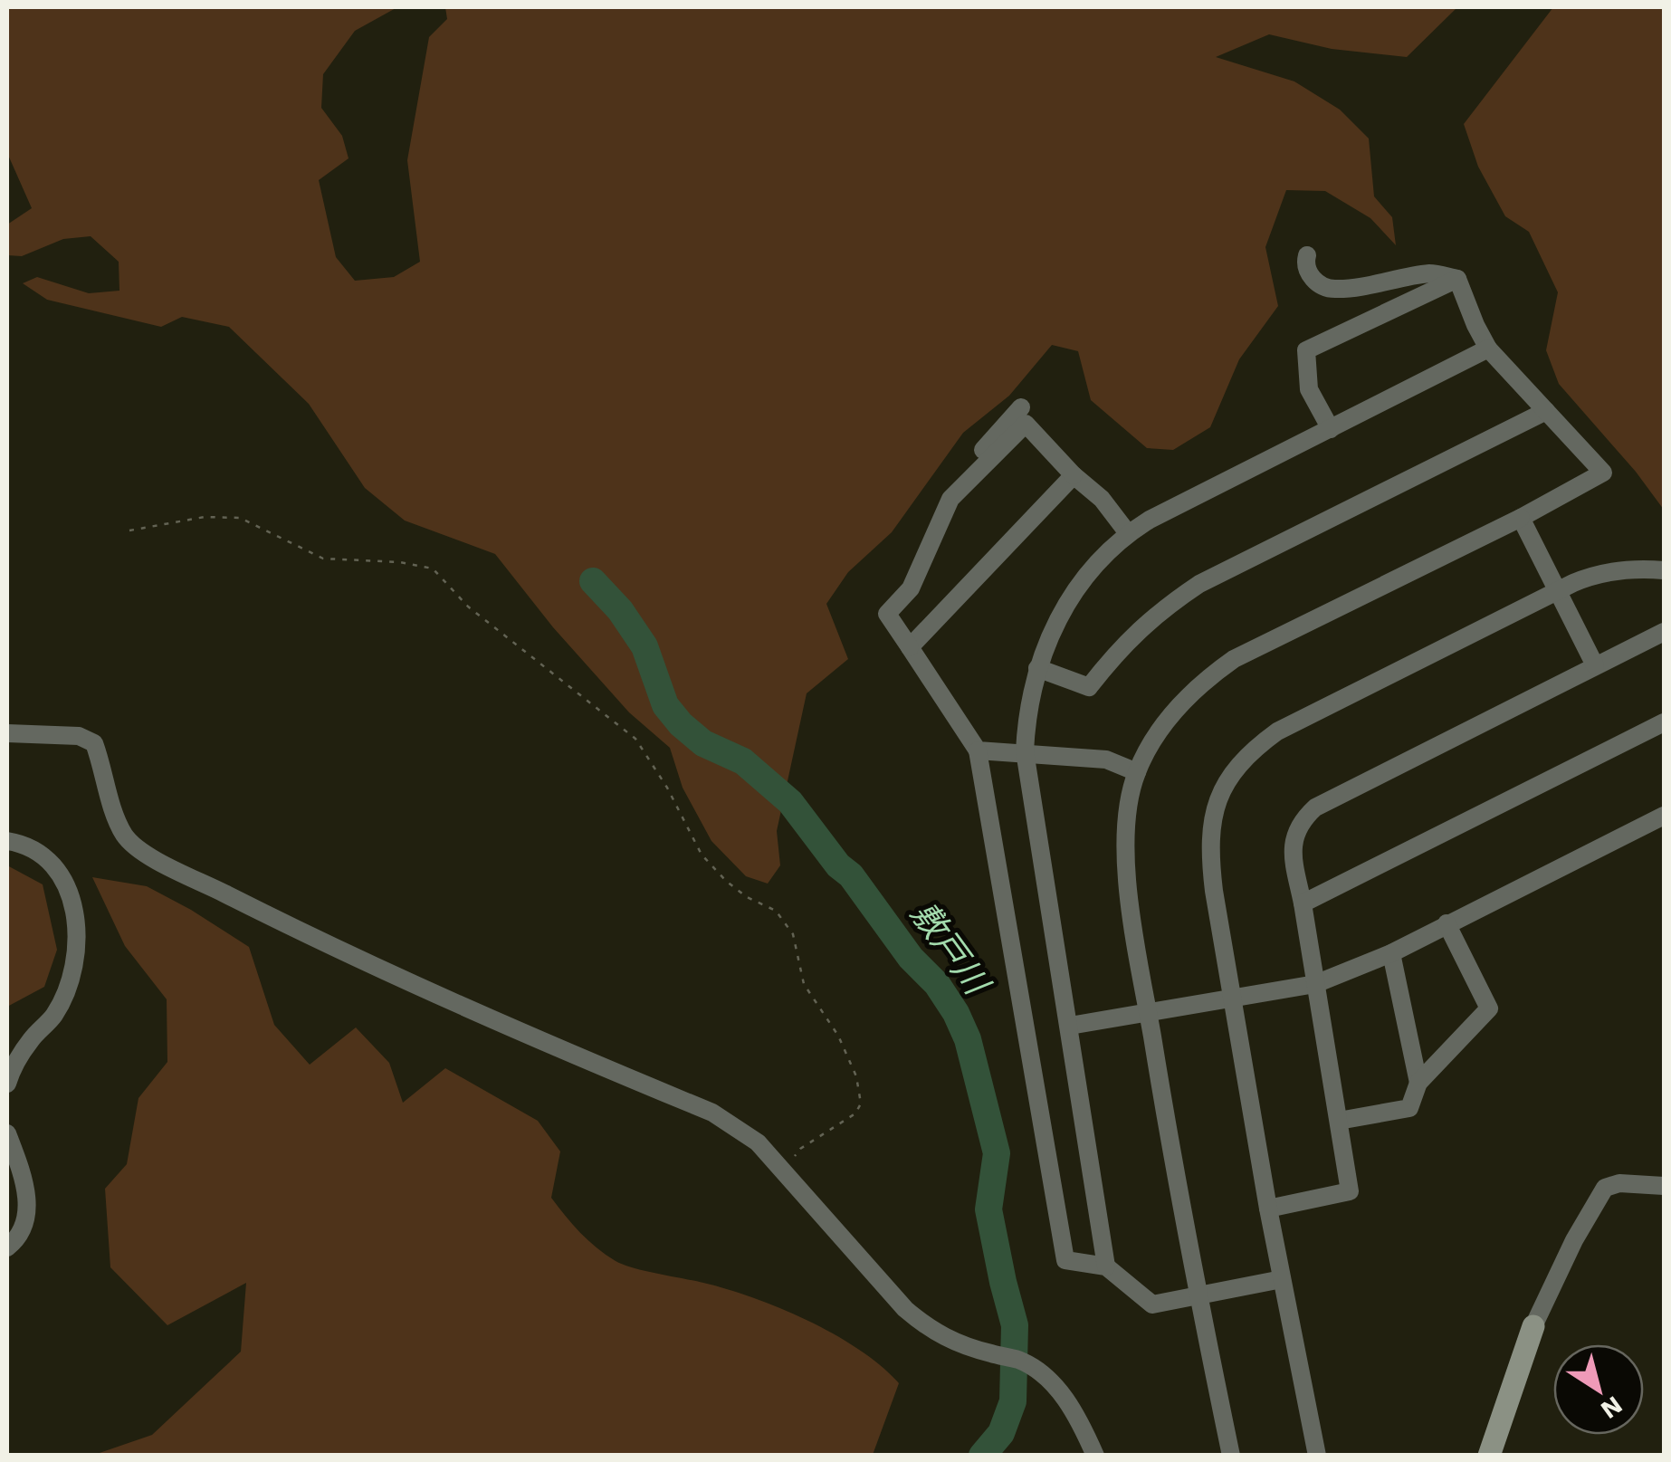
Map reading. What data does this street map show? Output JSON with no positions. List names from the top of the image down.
{
  "water": ["敷戸川"],
  "north": "bottom right"
}
